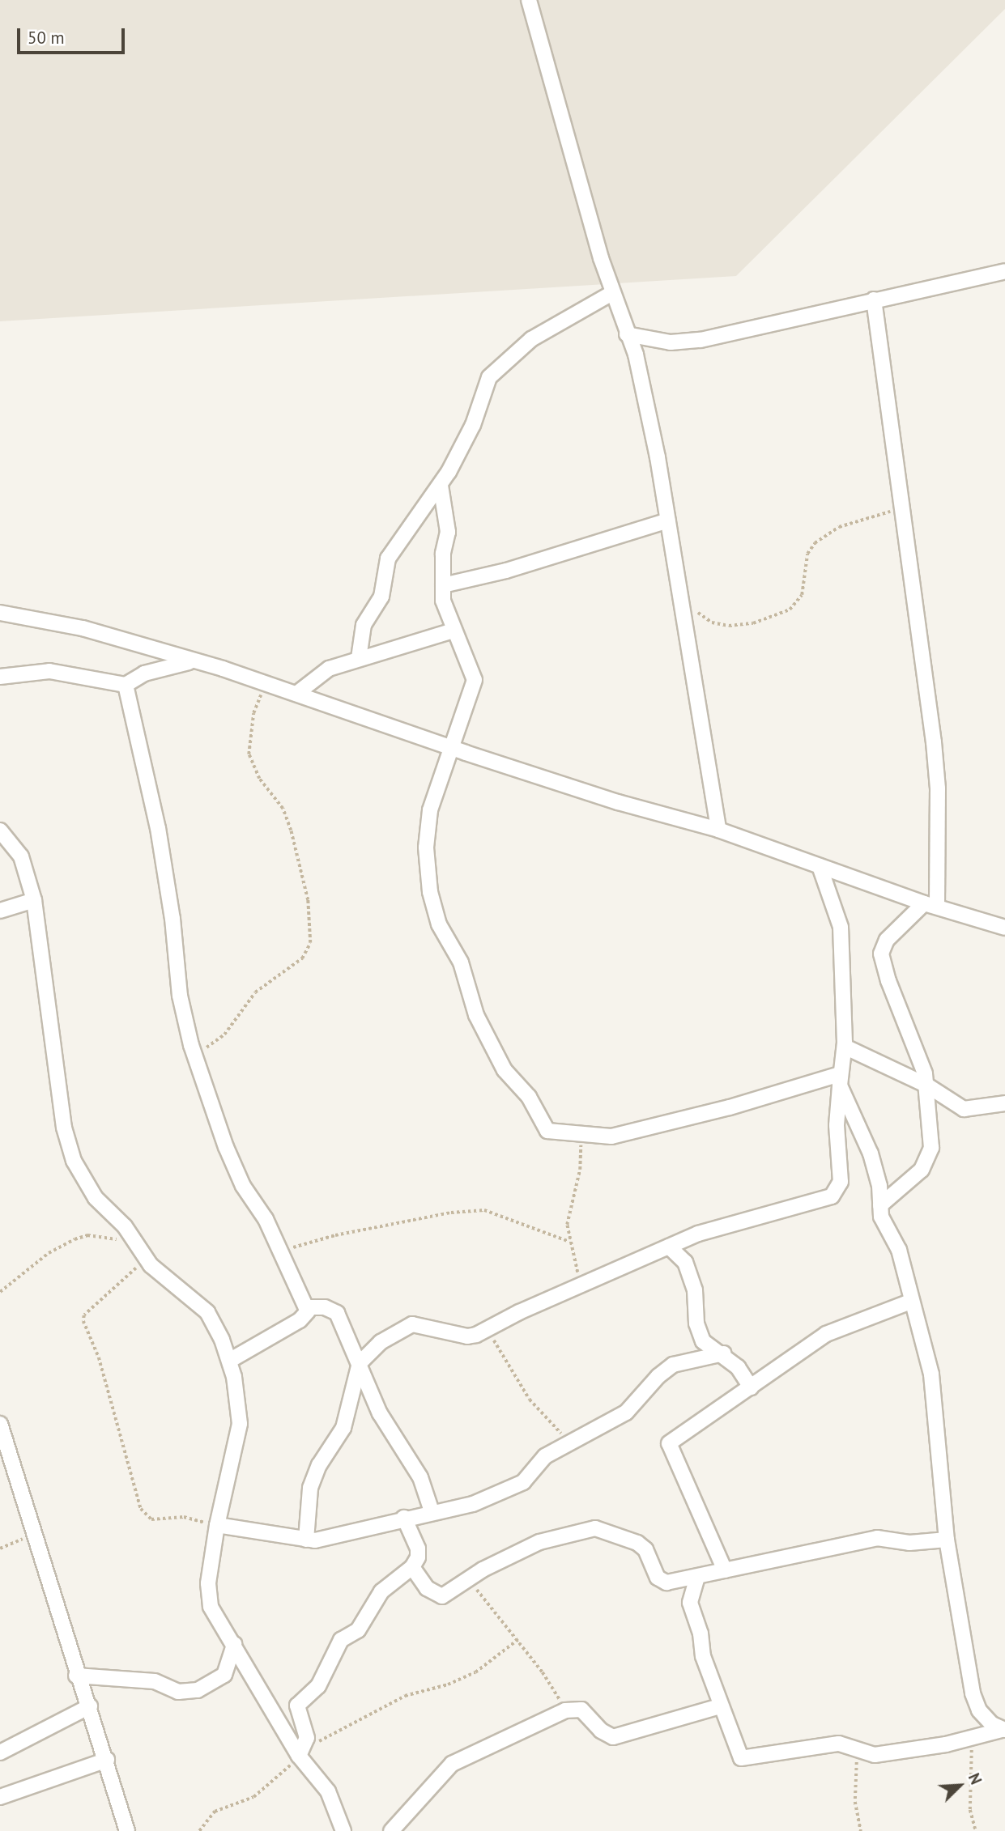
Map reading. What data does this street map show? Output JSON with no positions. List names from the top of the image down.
{
  "scale_bar": "50 m",
  "north": "top right"
}
